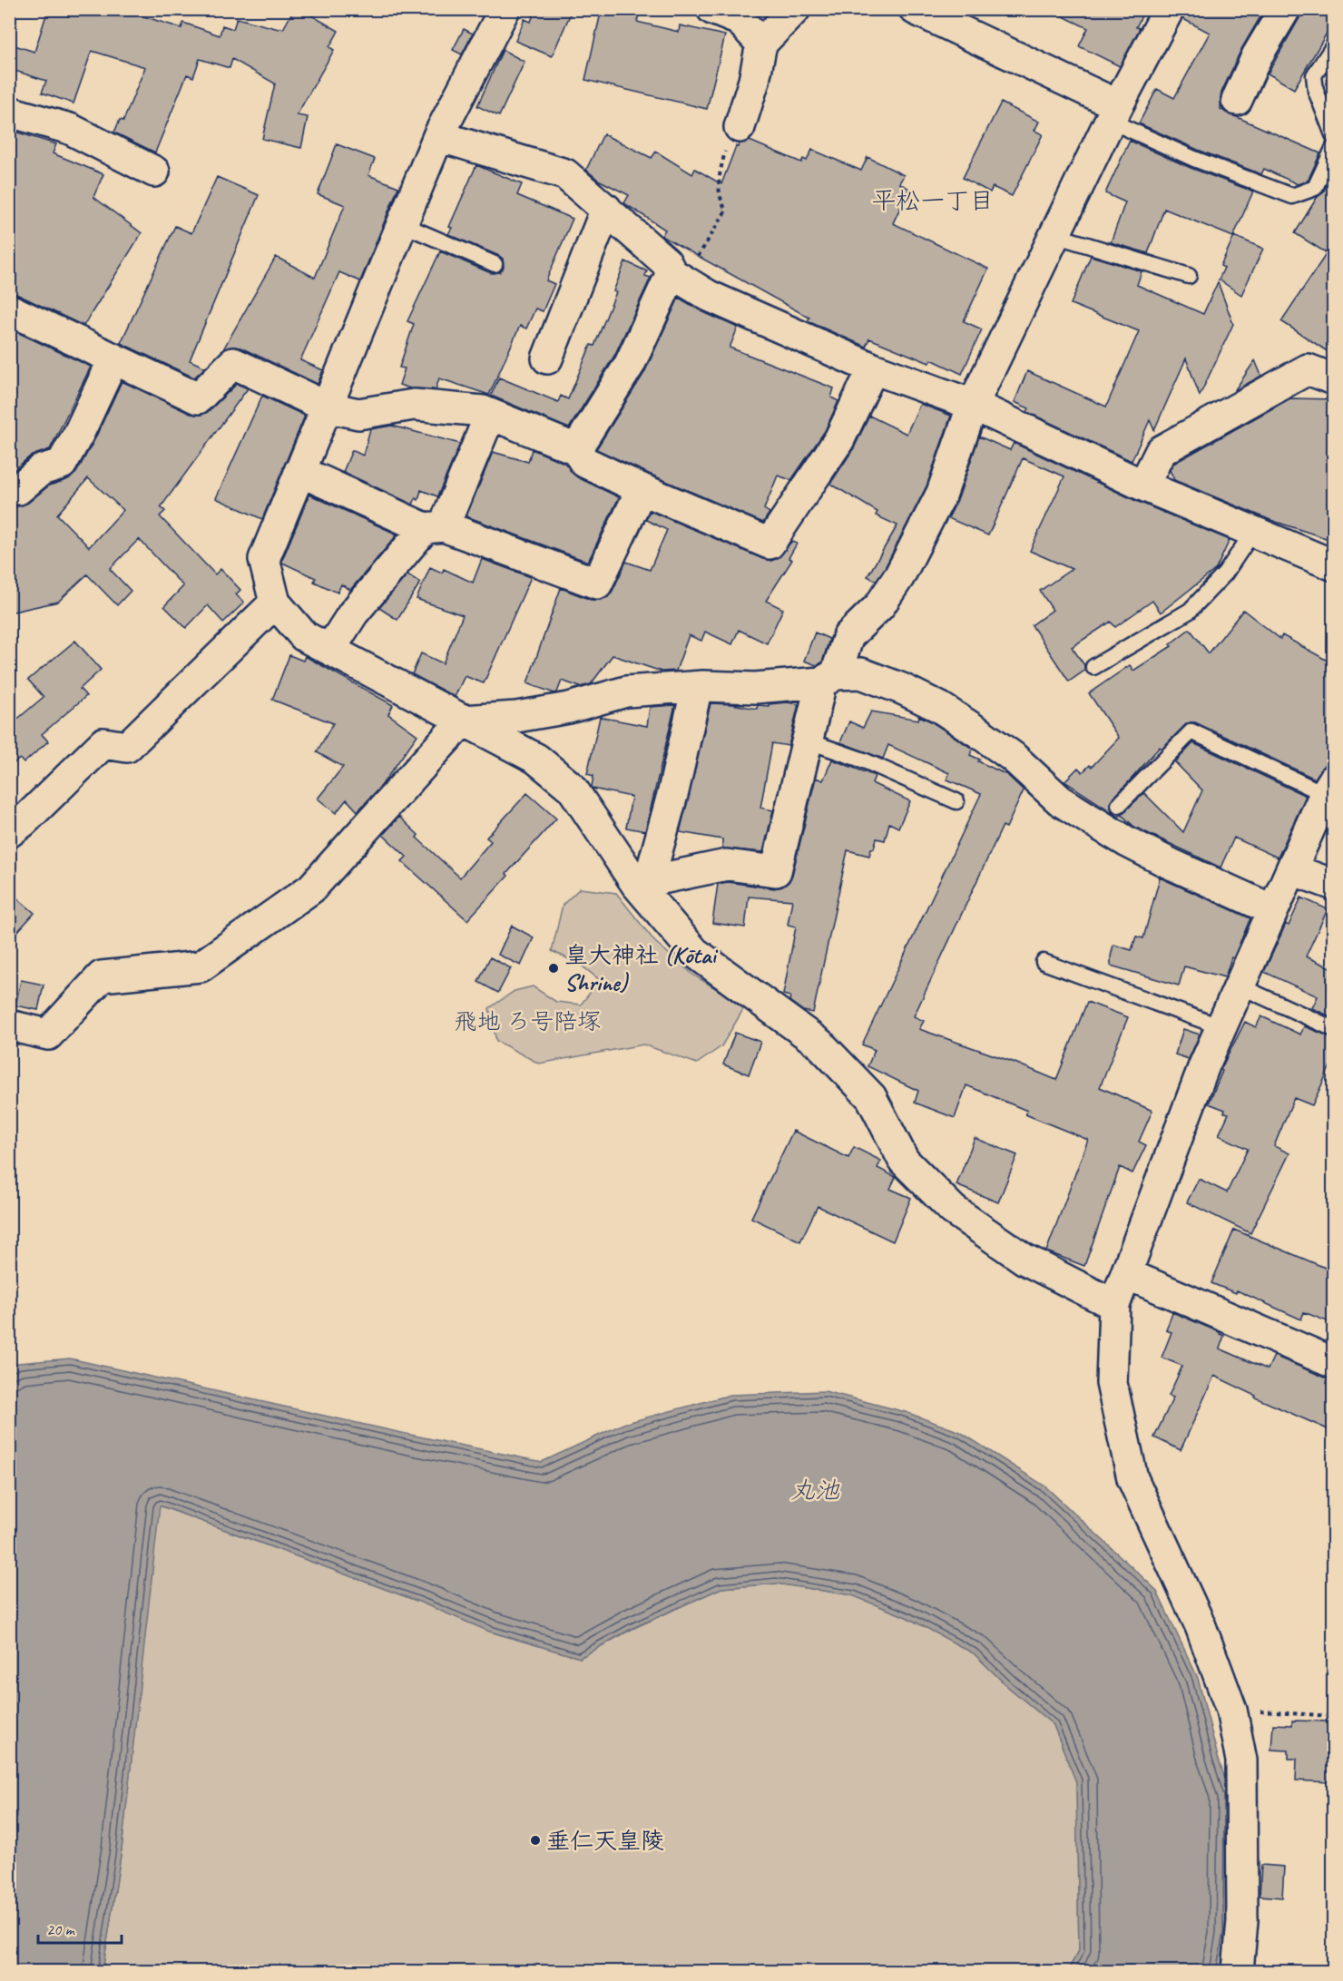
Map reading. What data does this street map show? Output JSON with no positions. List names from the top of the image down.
{
  "districts": ["平松一丁目"],
  "water": ["丸池"],
  "parks": ["飛地 ろ号陪塚"],
  "places": ["皇大神社 (Kōtai Shrine)", "垂仁天皇陵"],
  "scale_bar": "20 m"
}
